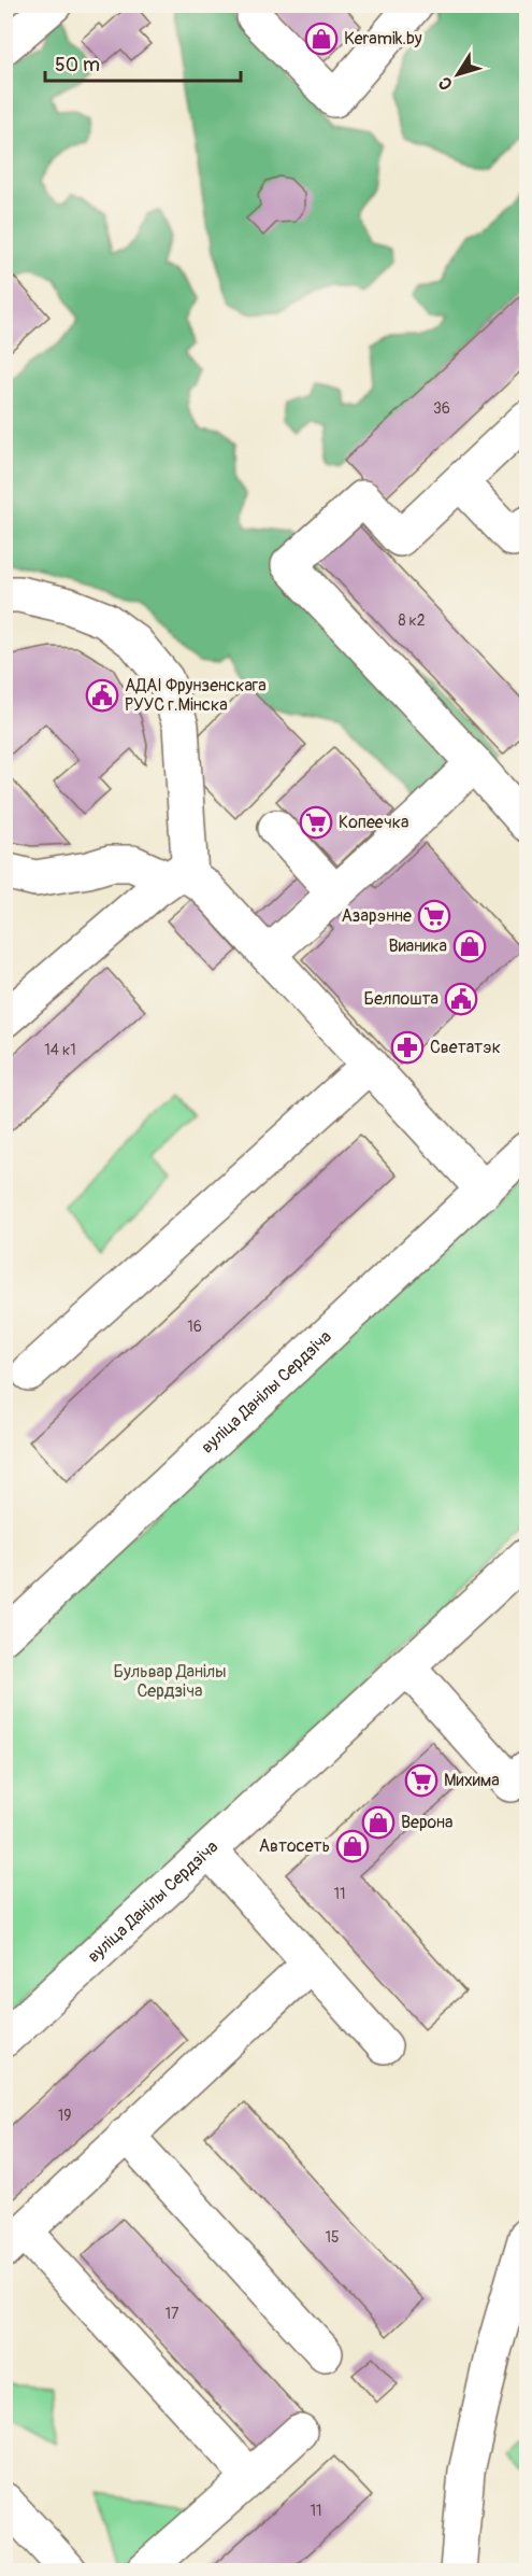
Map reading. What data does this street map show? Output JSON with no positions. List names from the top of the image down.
{
  "streets": {
    "street": ["вуліца Данілы Сердзіча"]
  },
  "parks": ["Бульвар Данілы Сердзіча"],
  "places": {
    "shop": [
      "Keramik.by",
      "Вианика",
      "Верона",
      "Автосеть"
    ],
    "public building": ["АДАІ Фрунзенскага РУУС г.Мінска", "Белпошта"],
    "supermarket": ["Копеечка", "Азарэнне", "Михима"],
    "pharmacy": ["Светатэк"]
  },
  "house_numbers": [
    "36",
    "8 к2",
    "14 к1",
    "16",
    "11",
    "19",
    "15",
    "17",
    "11"
  ],
  "scale_bar": "50 m",
  "north": "bottom left"
}
